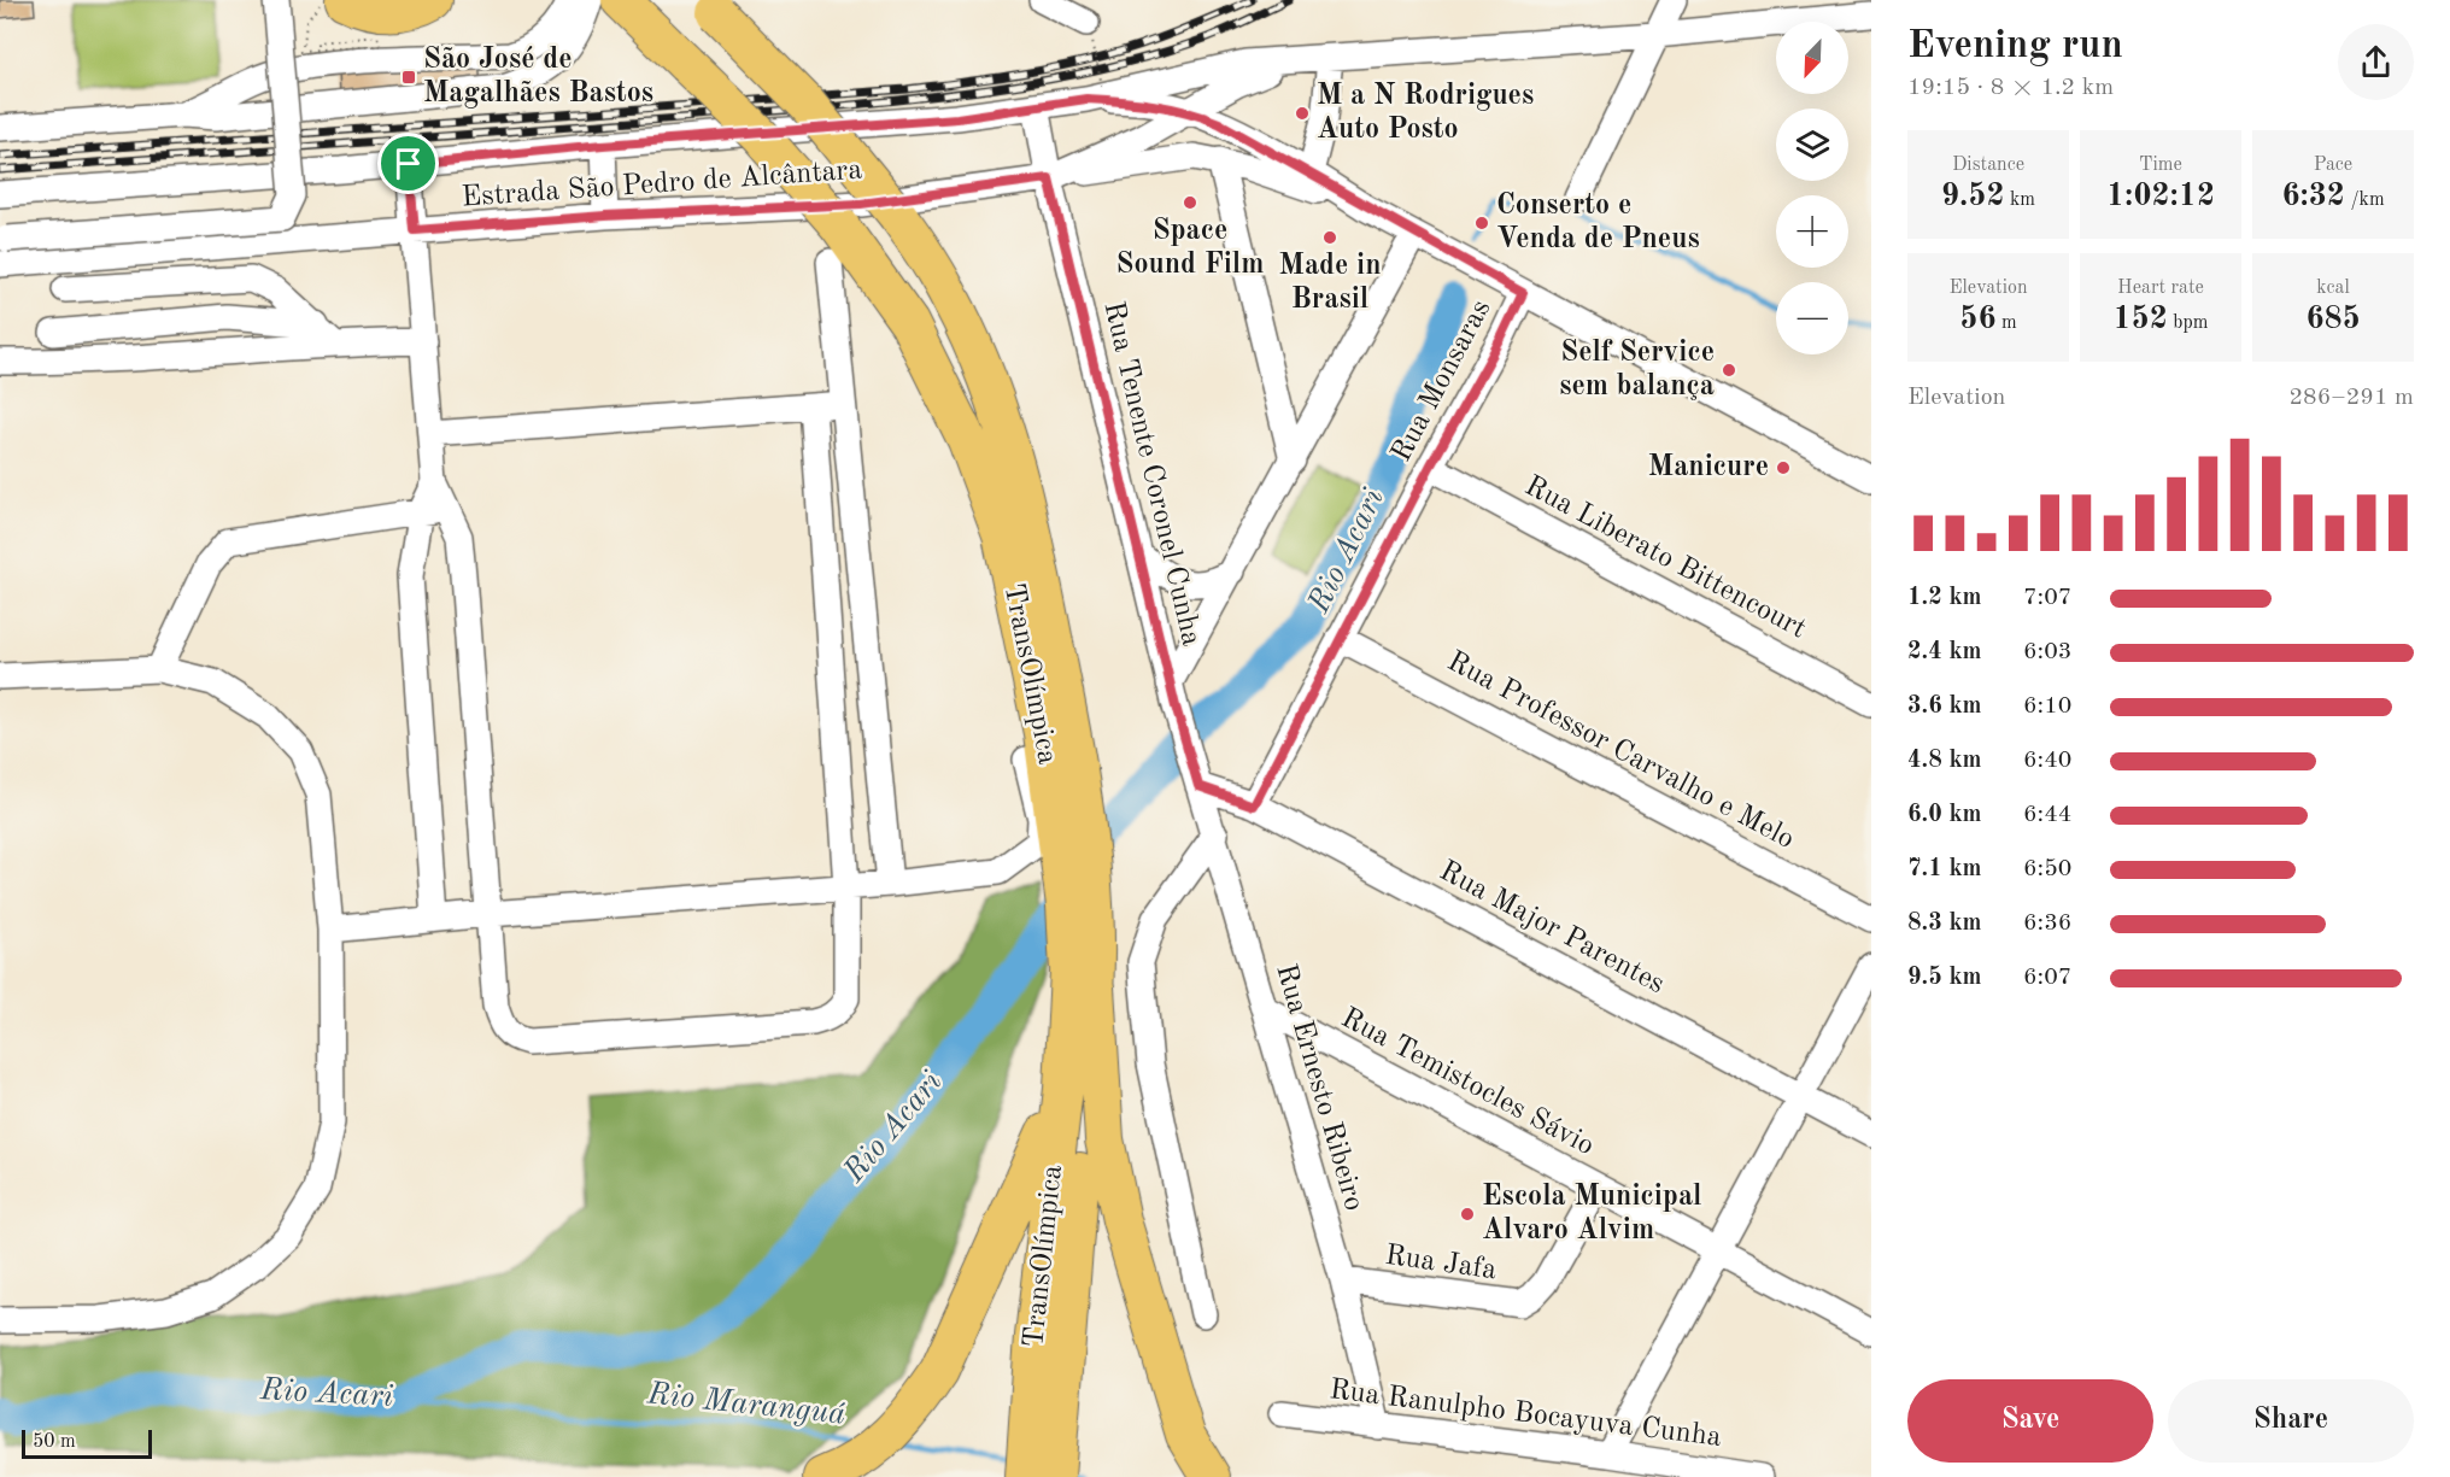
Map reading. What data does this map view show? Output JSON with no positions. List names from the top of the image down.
{
  "streets": {
    "highway": ["TransOlímpica"],
    "street": [
      "Estrada São Pedro de Alcântara",
      "Rua Monsaras",
      "Rua Tenente Coronel Cunha",
      "Rua Liberato Bittencourt",
      "Rua Professor Carvalho e Melo",
      "Rua Major Parentes",
      "Rua Temistocles Sávio",
      "Rua Ernesto Ribeiro",
      "Rua Jafa",
      "Rua Ranulpho Bocayuva Cunha"
    ]
  },
  "crossings": [
    ["Estrada São Pedro de Alcântara", "Rua Tenente Coronel Cunha"],
    ["Rua Monsaras", "Rua Liberato Bittencourt"],
    ["Rua Monsaras", "Rua Professor Carvalho e Melo"],
    ["Rua Monsaras", "Rua Major Parentes"],
    ["Rua Tenente Coronel Cunha", "Rua Major Parentes"],
    ["Rua Tenente Coronel Cunha", "Rua Ernesto Ribeiro"],
    ["Rua Major Parentes", "Rua Ernesto Ribeiro"],
    ["Rua Temistocles Sávio", "Rua Ernesto Ribeiro"],
    ["Rua Temistocles Sávio", "Rua Jafa"],
    ["Rua Ernesto Ribeiro", "Rua Jafa"],
    ["Rua Ernesto Ribeiro", "Rua Ranulpho Bocayuva Cunha"]
  ],
  "water": ["Rio Acari", "Rio Maranguá"],
  "places": {
    "transit": ["São José de Magalhães Bastos"],
    "other": [
      "M a N Rodrigues Auto Posto",
      "Space Sound Film",
      "Conserto e Venda de Pneus",
      "Made in Brasil",
      "Self Service sem balança",
      "Manicure",
      "Escola Municipal Alvaro Alvim"
    ]
  },
  "scale_bar": "50 m",
  "north": "bottom left",
  "page": {
    "heading": ["Evening run", "19:15 · 8 × 1.2 km"],
    "map_buttons": ["+", "−"],
    "stats": [
      ["Distance", "9.52 km"],
      ["Time", "1:02:12"],
      ["Pace", "6:32 /km"],
      ["Elevation", "56 m"],
      ["Heart rate", "152 bpm"],
      ["kcal", "685"]
    ],
    "chart": ["Elevation", "286–291 m"],
    "list": [
      {
        "name": "1.2 km",
        "note": "7:07"
      },
      {
        "name": "2.4 km",
        "note": "6:03"
      },
      {
        "name": "3.6 km",
        "note": "6:10"
      },
      {
        "name": "4.8 km",
        "note": "6:40"
      },
      {
        "name": "6.0 km",
        "note": "6:44"
      },
      {
        "name": "7.1 km",
        "note": "6:50"
      },
      {
        "name": "8.3 km",
        "note": "6:36"
      },
      {
        "name": "9.5 km",
        "note": "6:07"
      }
    ],
    "buttons": ["Save", "Share"],
    "scale": "50 m"
  }
}
